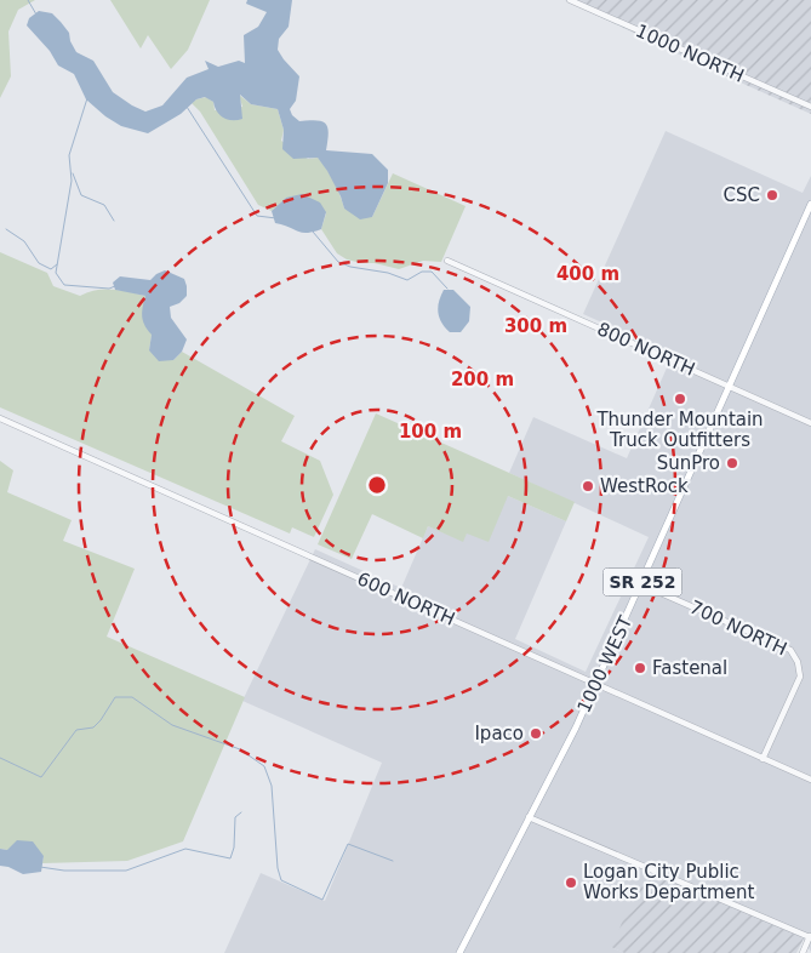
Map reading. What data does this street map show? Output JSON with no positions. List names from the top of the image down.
{
  "streets": {
    "main road": ["SR 252", "1000 WEST"],
    "street": [
      "1000 NORTH",
      "800 NORTH",
      "600 NORTH",
      "700 NORTH"
    ]
  },
  "crossings": [
    ["800 NORTH", "1000 WEST"],
    ["600 NORTH", "700 NORTH"],
    ["600 NORTH", "1000 WEST"],
    ["700 NORTH", "1000 WEST"]
  ],
  "places": [
    "CSC",
    "Thunder Mountain Truck Outfitters",
    "SunPro",
    "WestRock",
    "Fastenal",
    "Ipaco",
    "Logan City Public Works Department"
  ],
  "rings": [
    "400 m",
    "300 m",
    "200 m",
    "100 m"
  ]
}
